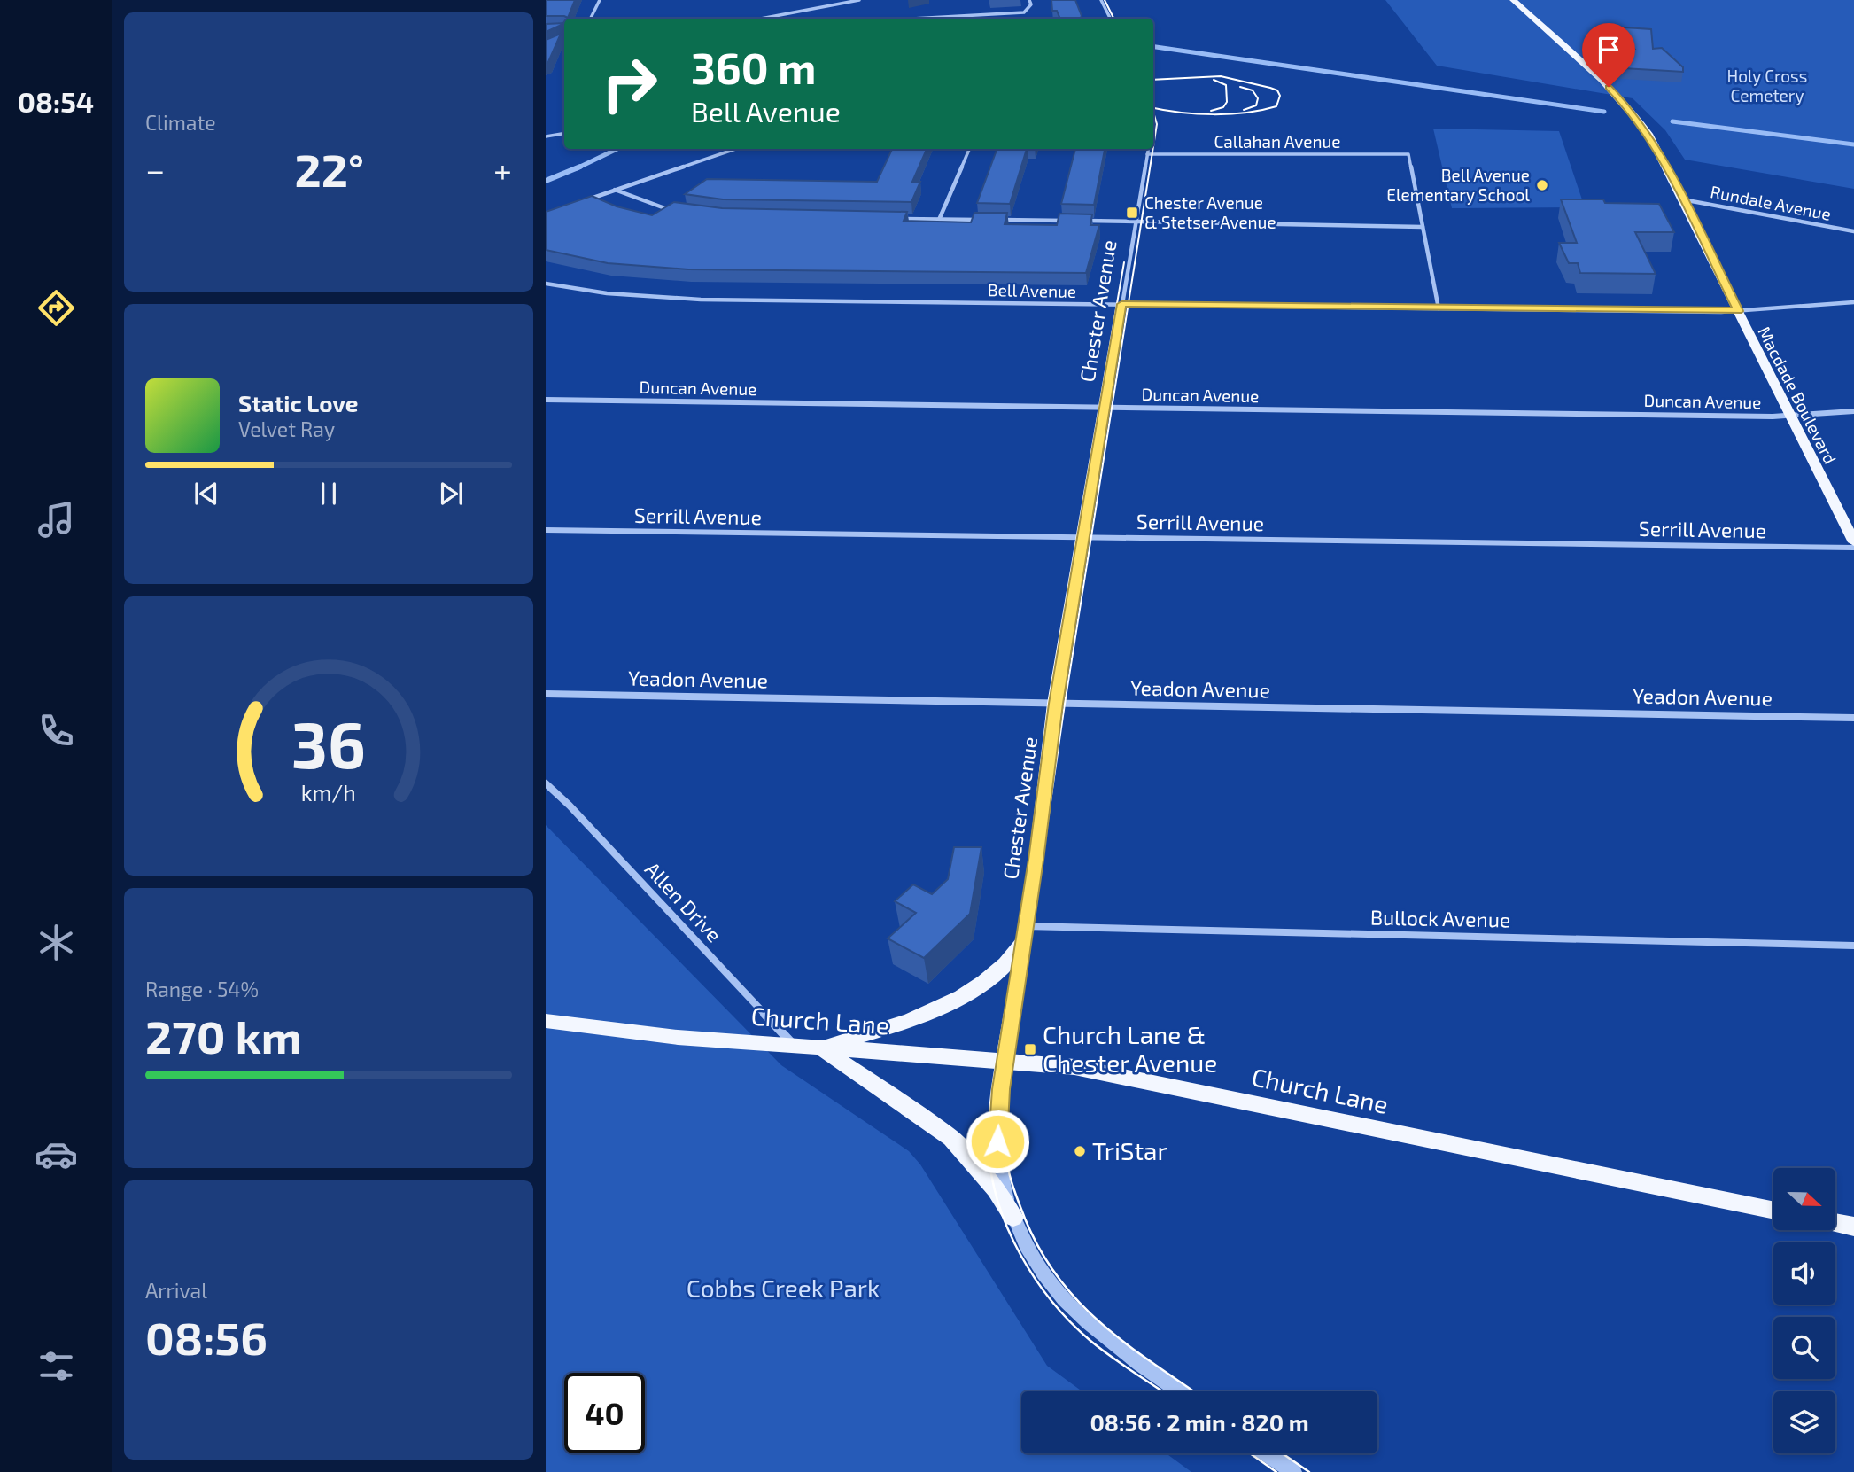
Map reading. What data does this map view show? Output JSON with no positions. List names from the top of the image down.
{
  "streets": {
    "main road": ["Macdade Boulevard", "Church Lane"],
    "street": [
      "Callahan Avenue",
      "Rundale Avenue",
      "Bell Avenue",
      "Chester Avenue",
      "Duncan Avenue",
      "Serrill Avenue",
      "Yeadon Avenue",
      "Allen Drive",
      "Bullock Avenue"
    ]
  },
  "crossings": [
    ["Callahan Avenue", "Chester Avenue"],
    ["Rundale Avenue", "Macdade Boulevard"],
    ["Bell Avenue", "Chester Avenue"],
    ["Bell Avenue", "Macdade Boulevard"],
    ["Chester Avenue", "Duncan Avenue"],
    ["Chester Avenue", "Serrill Avenue"],
    ["Chester Avenue", "Yeadon Avenue"],
    ["Chester Avenue", "Bullock Avenue"],
    ["Chester Avenue", "Church Lane"],
    ["Duncan Avenue", "Macdade Boulevard"],
    ["Allen Drive", "Church Lane"]
  ],
  "parks": ["Holy Cross Cemetery", "Cobbs Creek Park"],
  "places": {
    "other": ["Bell Avenue Elementary School", "TriStar"],
    "transit": ["Chester Avenue & Stetser Avenue", "Church Lane & Chester Avenue"]
  },
  "north": "right",
  "page": {
    "tabs": "08:54",
    "tile": [
      "Climate",
      ["Range · 54%", "270 km"],
      ["Arrival", "08:56"]
    ],
    "turn": ["360 m", "Bell Avenue"],
    "heat": ["−", "22°", "+"],
    "song": ["Static Love", "Velvet Ray"],
    "limit": "40",
    "trip": "08:56 · 2 min · 820 m",
    "gauge": ["36", "km/h"]
  }
}
